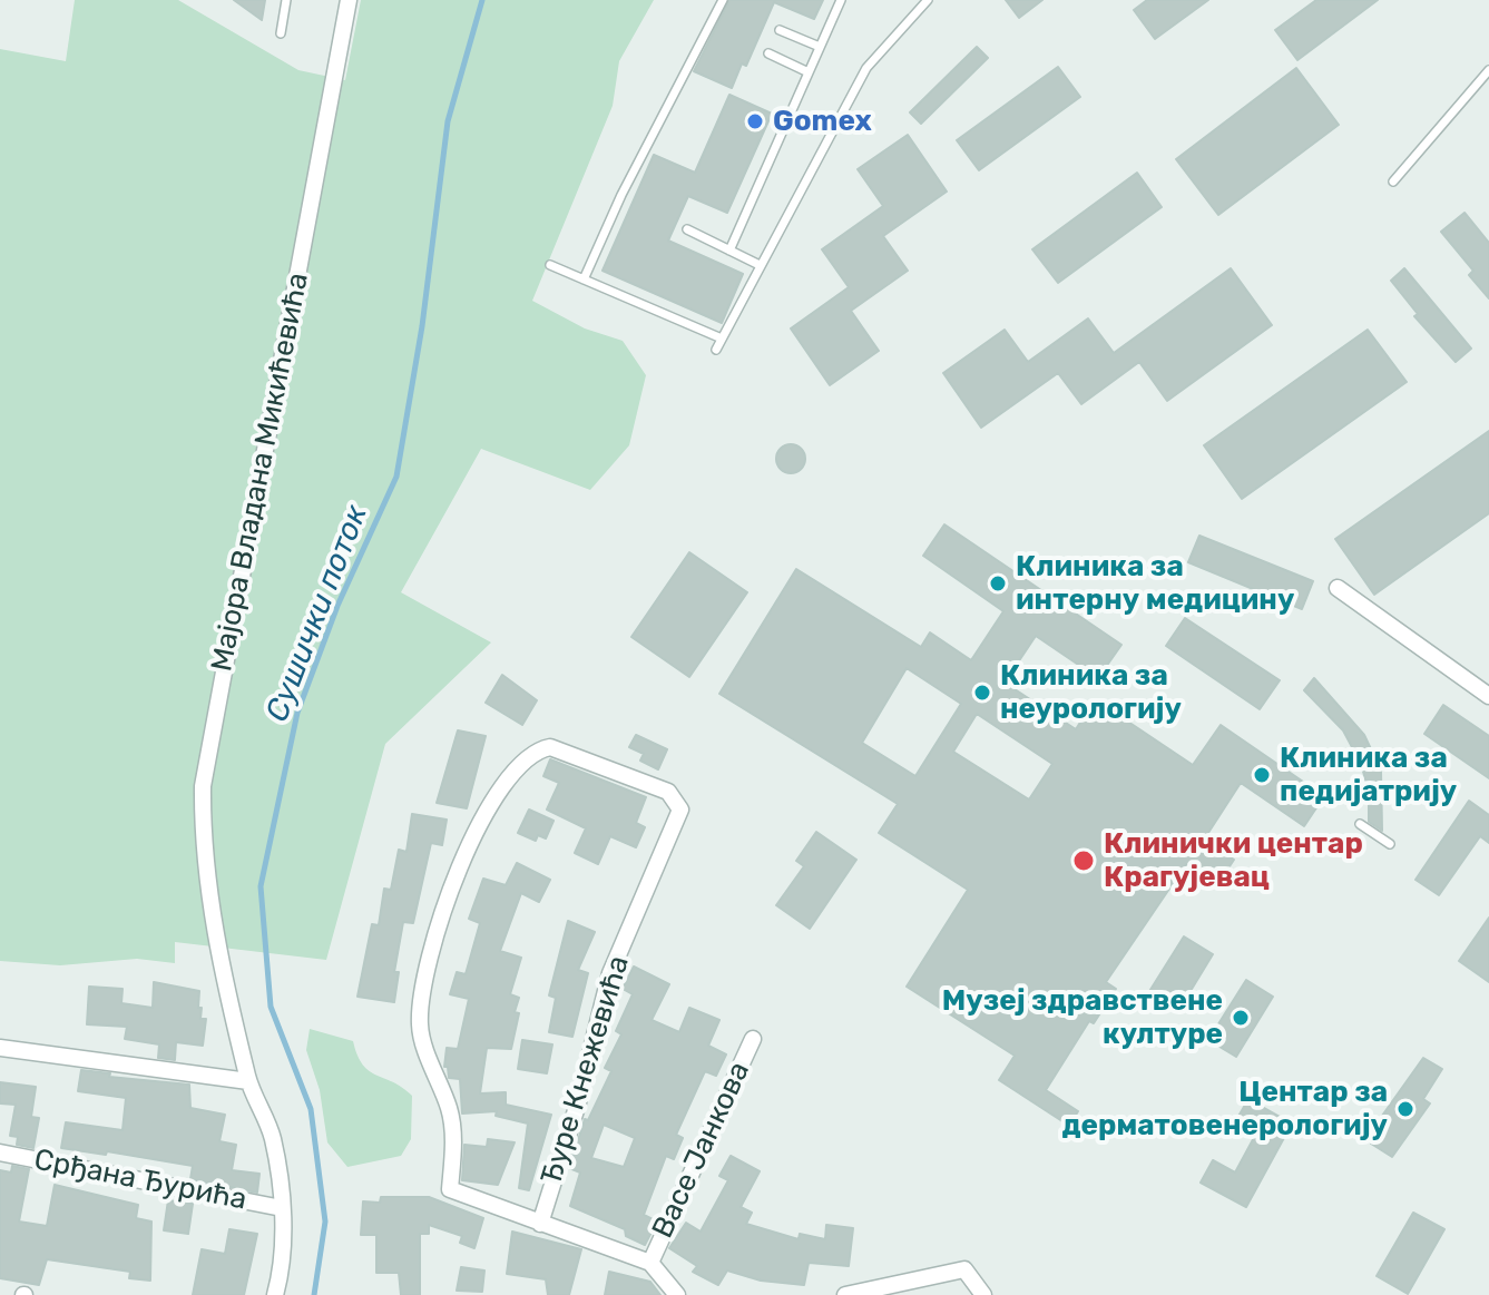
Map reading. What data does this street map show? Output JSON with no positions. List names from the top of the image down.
{
  "streets": {
    "street": [
      "Мајора Владана Микићевића",
      "Ђуре Кнежевића",
      "Васе Јанкова",
      "Срђана Ђурића"
    ]
  },
  "crossings": [
    ["Мајора Владана Микићевића", "Срђана Ђурића"]
  ],
  "water": ["Сушички поток"],
  "places": [
    "Gomex",
    "Клиника за интерну медицину",
    "Клиника за неурологију",
    "Клиника за педијатрију",
    "Клинички центар Крагујевац",
    "Музеј здравствене културе",
    "Центар за дерматовенерологију"
  ]
}
